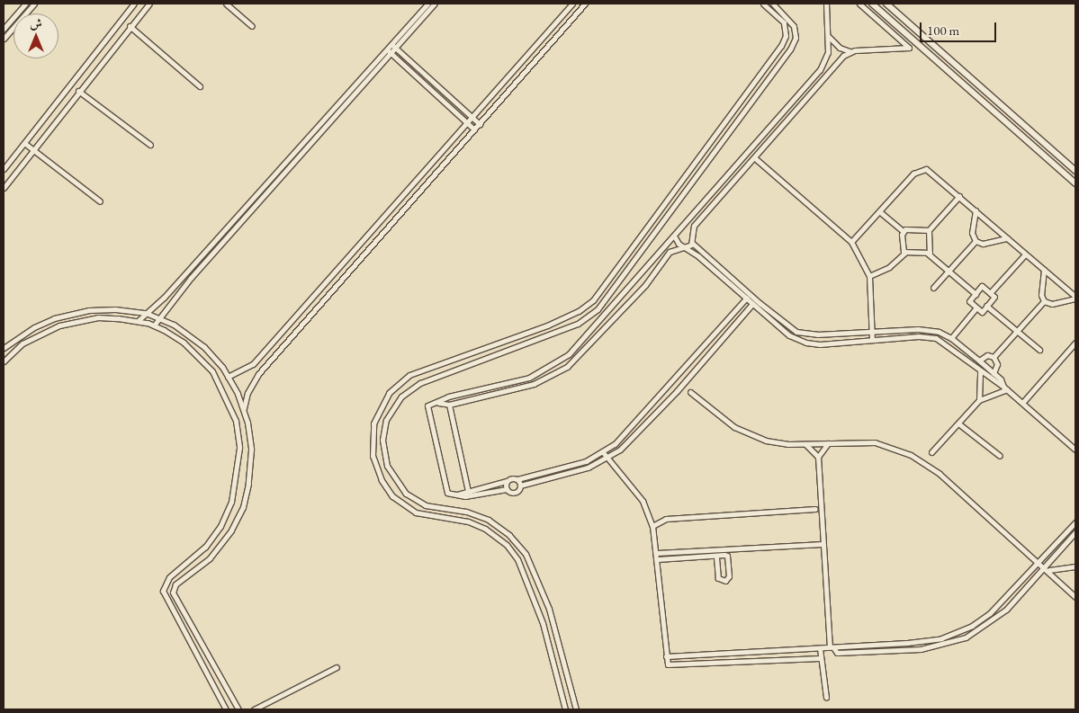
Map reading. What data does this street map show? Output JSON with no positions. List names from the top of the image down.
{
  "scale_bar": "100 m",
  "north": "top"
}
